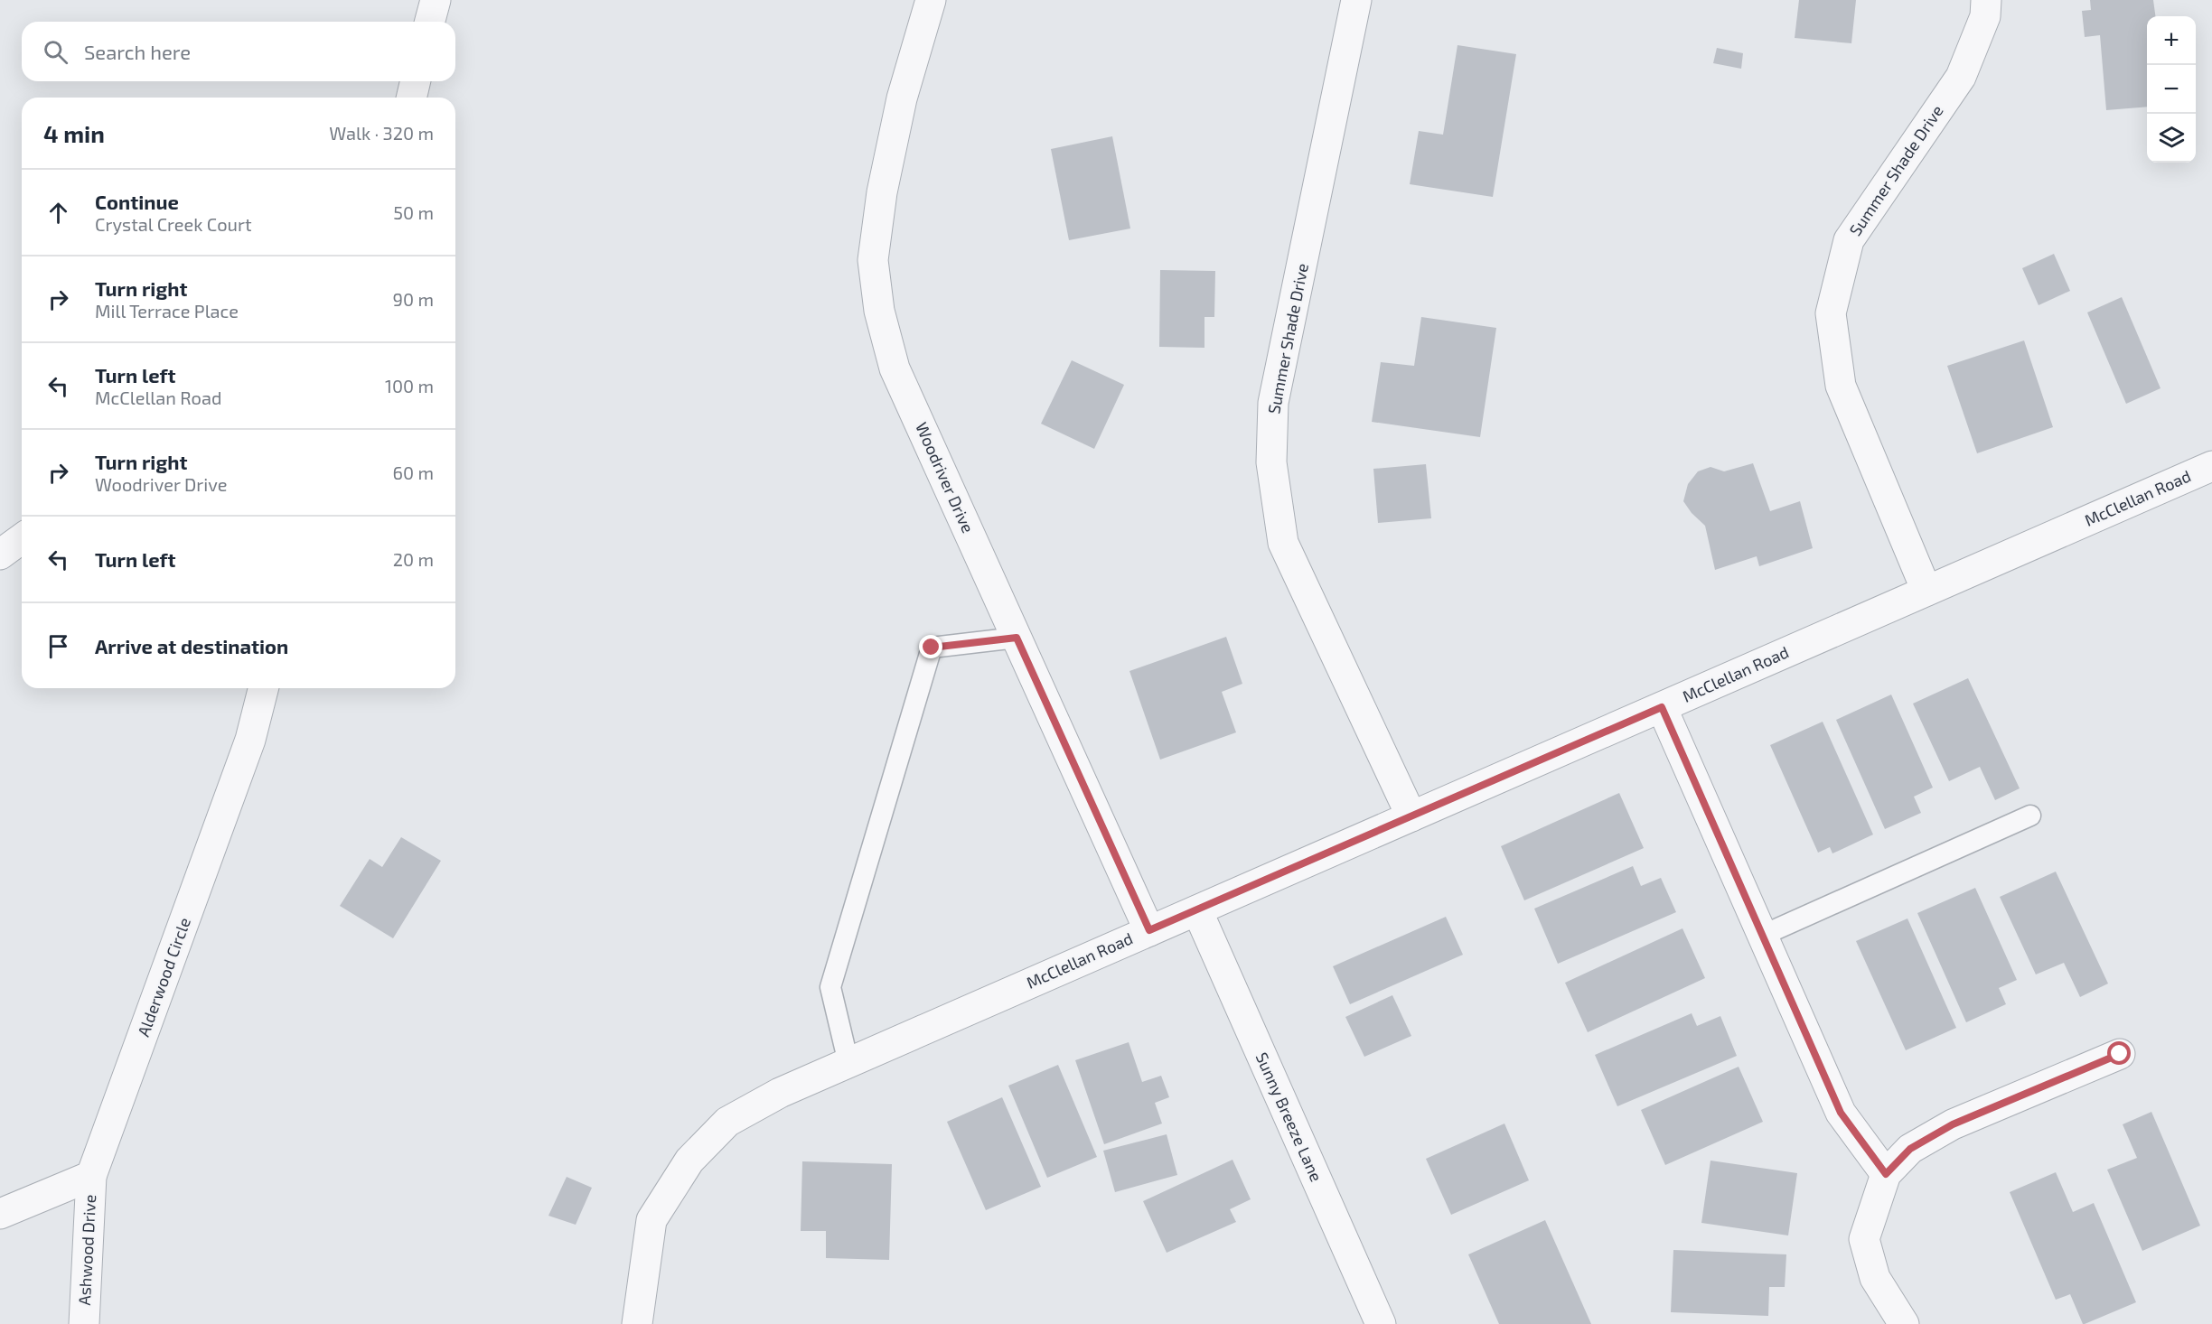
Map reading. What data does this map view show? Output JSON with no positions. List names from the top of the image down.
{
  "streets": {
    "street": [
      "Summer Shade Drive",
      "Woodriver Drive",
      "McClellan Road",
      "Alderwood Circle",
      "Sunny Breeze Lane",
      "Ashwood Drive"
    ]
  },
  "crossings": [
    ["Summer Shade Drive", "McClellan Road"],
    ["Woodriver Drive", "McClellan Road"],
    ["McClellan Road", "Sunny Breeze Lane"],
    ["Alderwood Circle", "Ashwood Drive"]
  ],
  "page": {
    "map_buttons": ["+", "−"],
    "search": "Search here",
    "heading": ["4 min", "Walk · 320 m"],
    "list": [
      ["Continue", "Crystal Creek Court", "50 m"],
      ["Turn right", "Mill Terrace Place", "90 m"],
      ["Turn left", "McClellan Road", "100 m"],
      ["Turn right", "Woodriver Drive", "60 m"],
      ["Turn left", "20 m"],
      "Arrive at destination"
    ]
  }
}
